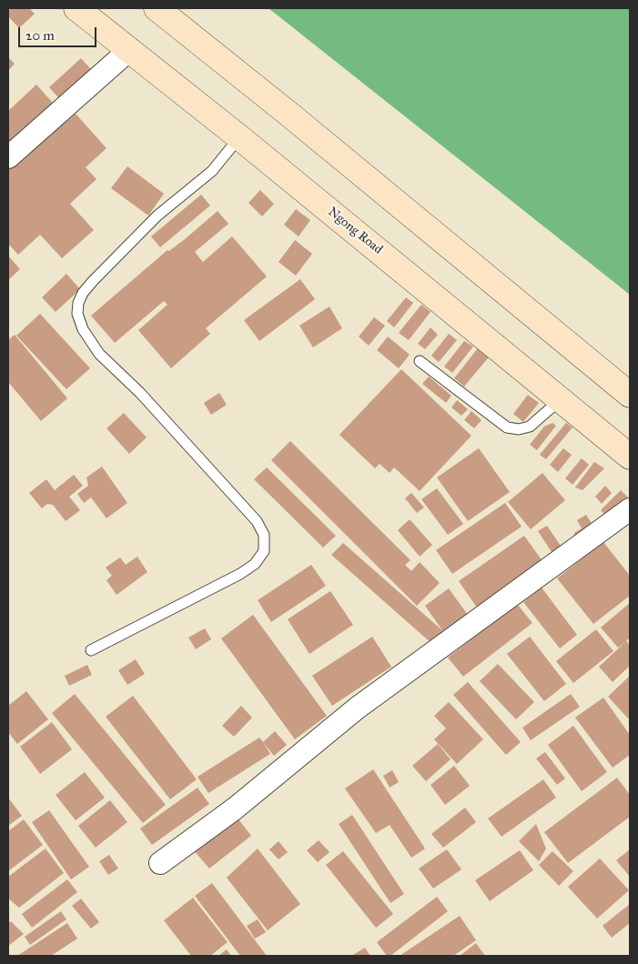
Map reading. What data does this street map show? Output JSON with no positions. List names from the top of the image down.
{
  "streets": {
    "main road": ["Ngong Road"]
  },
  "scale_bar": "20 m"
}
